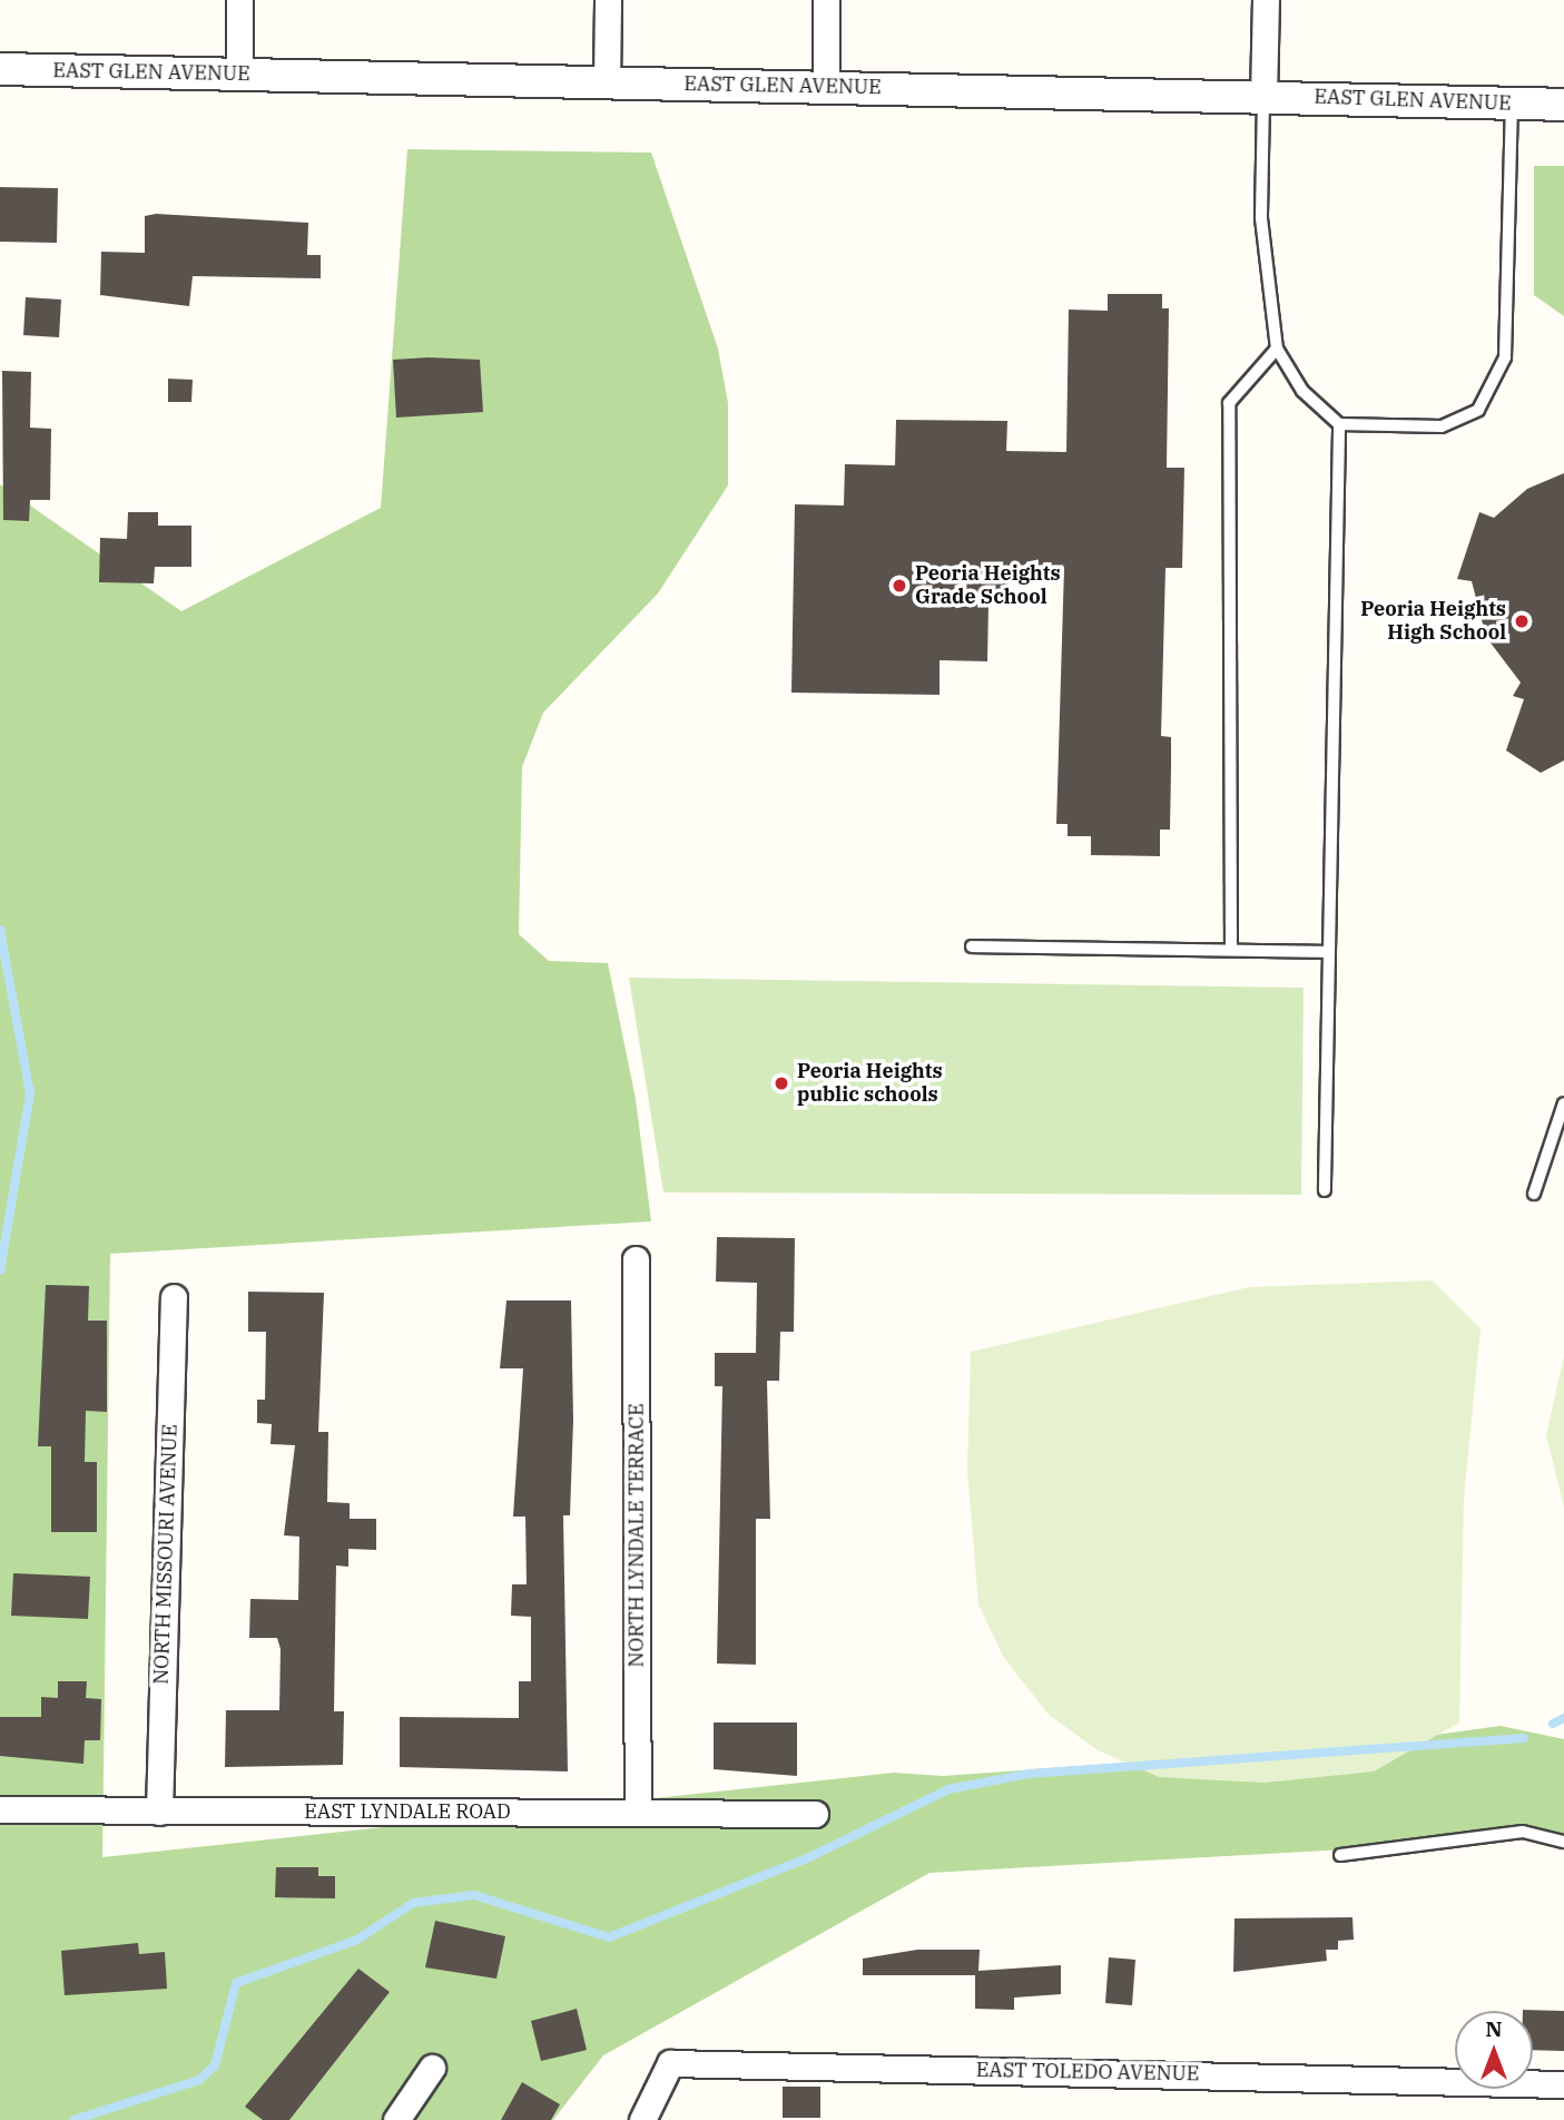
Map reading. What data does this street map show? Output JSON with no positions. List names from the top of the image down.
{
  "streets": {
    "street": [
      "EAST GLEN AVENUE",
      "NORTH LYNDALE TERRACE",
      "NORTH MISSOURI AVENUE",
      "EAST LYNDALE ROAD",
      "EAST TOLEDO AVENUE"
    ]
  },
  "crossings": [
    ["NORTH LYNDALE TERRACE", "EAST LYNDALE ROAD"],
    ["NORTH MISSOURI AVENUE", "EAST LYNDALE ROAD"]
  ],
  "places": ["Peoria Heights Grade School", "Peoria Heights High School", "Peoria Heights public schools"],
  "north": "top"
}
